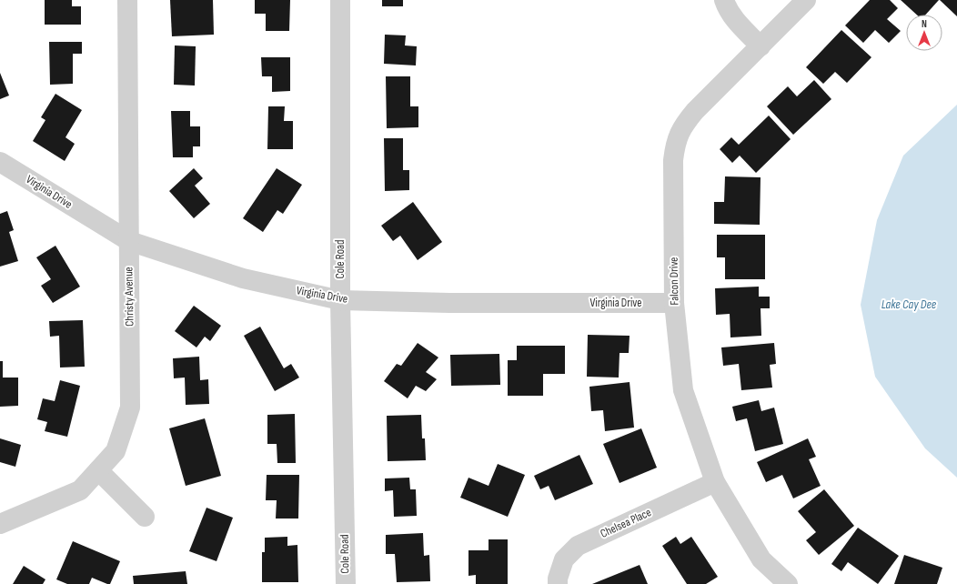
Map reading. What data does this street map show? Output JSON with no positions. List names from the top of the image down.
{
  "streets": {
    "street": [
      "Virginia Drive",
      "Cole Road",
      "Falcon Drive",
      "Christy Avenue",
      "Chelsea Place"
    ]
  },
  "crossings": [
    ["Virginia Drive", "Cole Road"],
    ["Virginia Drive", "Falcon Drive"],
    ["Virginia Drive", "Christy Avenue"],
    ["Falcon Drive", "Chelsea Place"]
  ],
  "water": ["Lake Cay Dee"],
  "north": "top"
}
